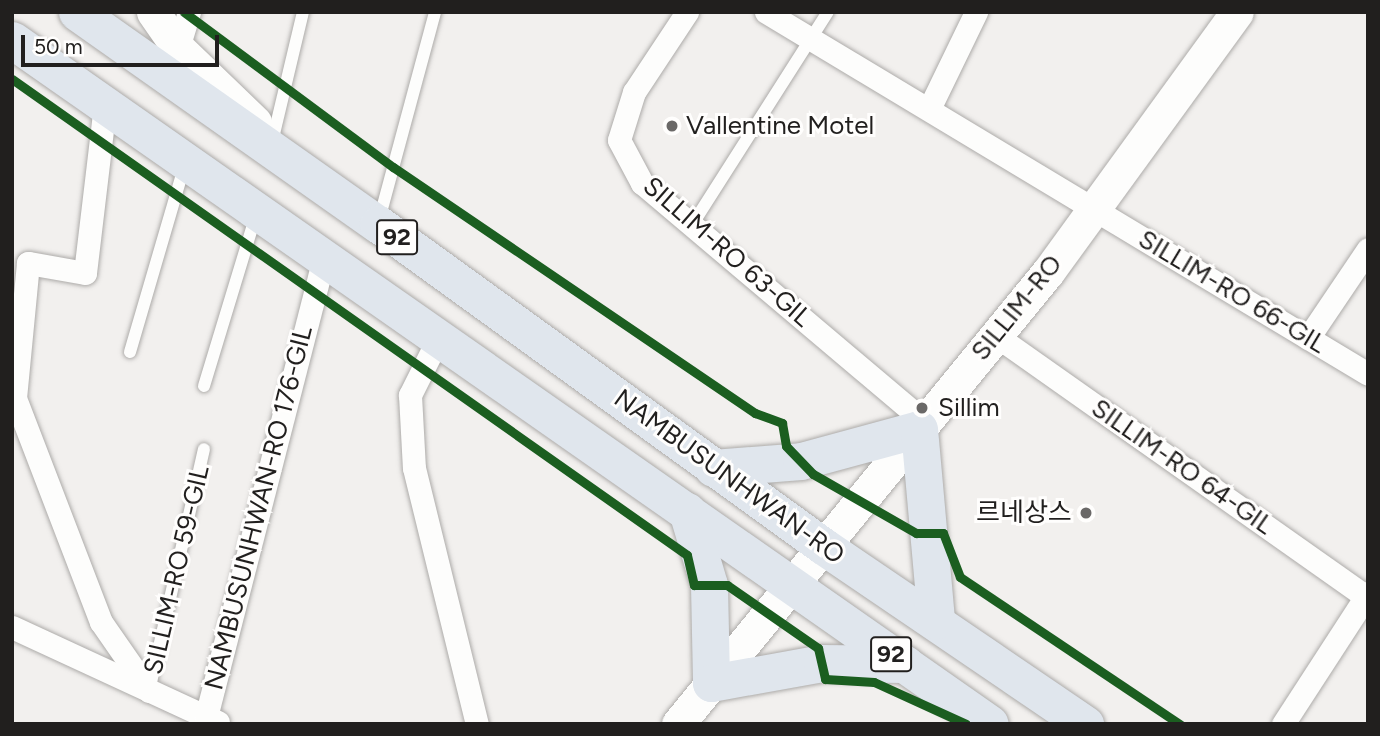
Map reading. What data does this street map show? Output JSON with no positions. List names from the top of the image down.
{
  "streets": {
    "main road": ["92", "SILLIM-RO", "NAMBUSUNHWAN-RO"],
    "street": [
      "SILLIM-RO 63-GIL",
      "SILLIM-RO 66-GIL",
      "SILLIM-RO 64-GIL",
      "NAMBUSUNHWAN-RO 176-GIL",
      "SILLIM-RO 59-GIL"
    ]
  },
  "crossings": [
    ["SILLIM-RO 63-GIL", "SILLIM-RO"],
    ["SILLIM-RO 66-GIL", "SILLIM-RO"],
    ["SILLIM-RO", "SILLIM-RO 64-GIL"],
    ["SILLIM-RO", "NAMBUSUNHWAN-RO"],
    ["NAMBUSUNHWAN-RO", "NAMBUSUNHWAN-RO 176-GIL"],
    ["NAMBUSUNHWAN-RO 176-GIL", "SILLIM-RO 59-GIL"]
  ],
  "places": ["Vallentine Motel", "Sillim", "르네상스"],
  "scale_bar": "50 m"
}
